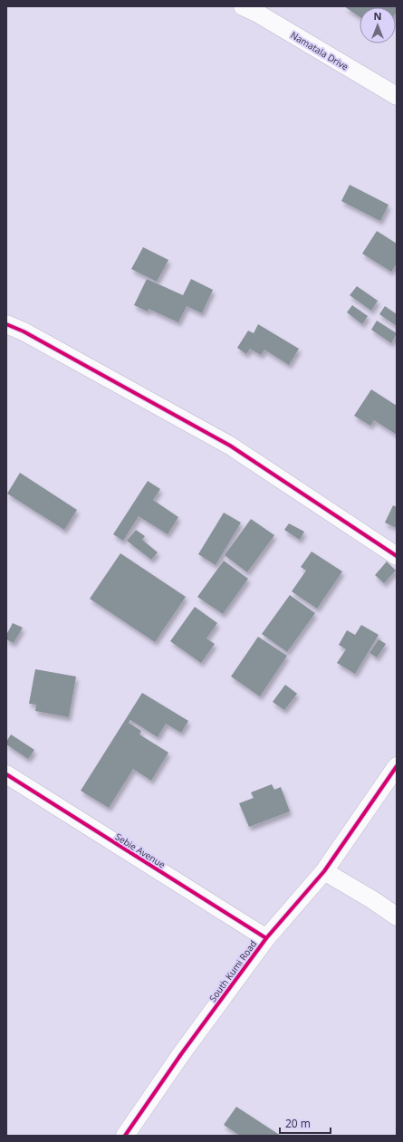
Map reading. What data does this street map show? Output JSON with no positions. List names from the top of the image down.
{
  "streets": {
    "street": ["Namatala Drive", "Sebie Avenue", "South Kumi Road"]
  },
  "crossings": [
    ["Sebie Avenue", "South Kumi Road"]
  ],
  "scale_bar": "20 m",
  "north": "top"
}
